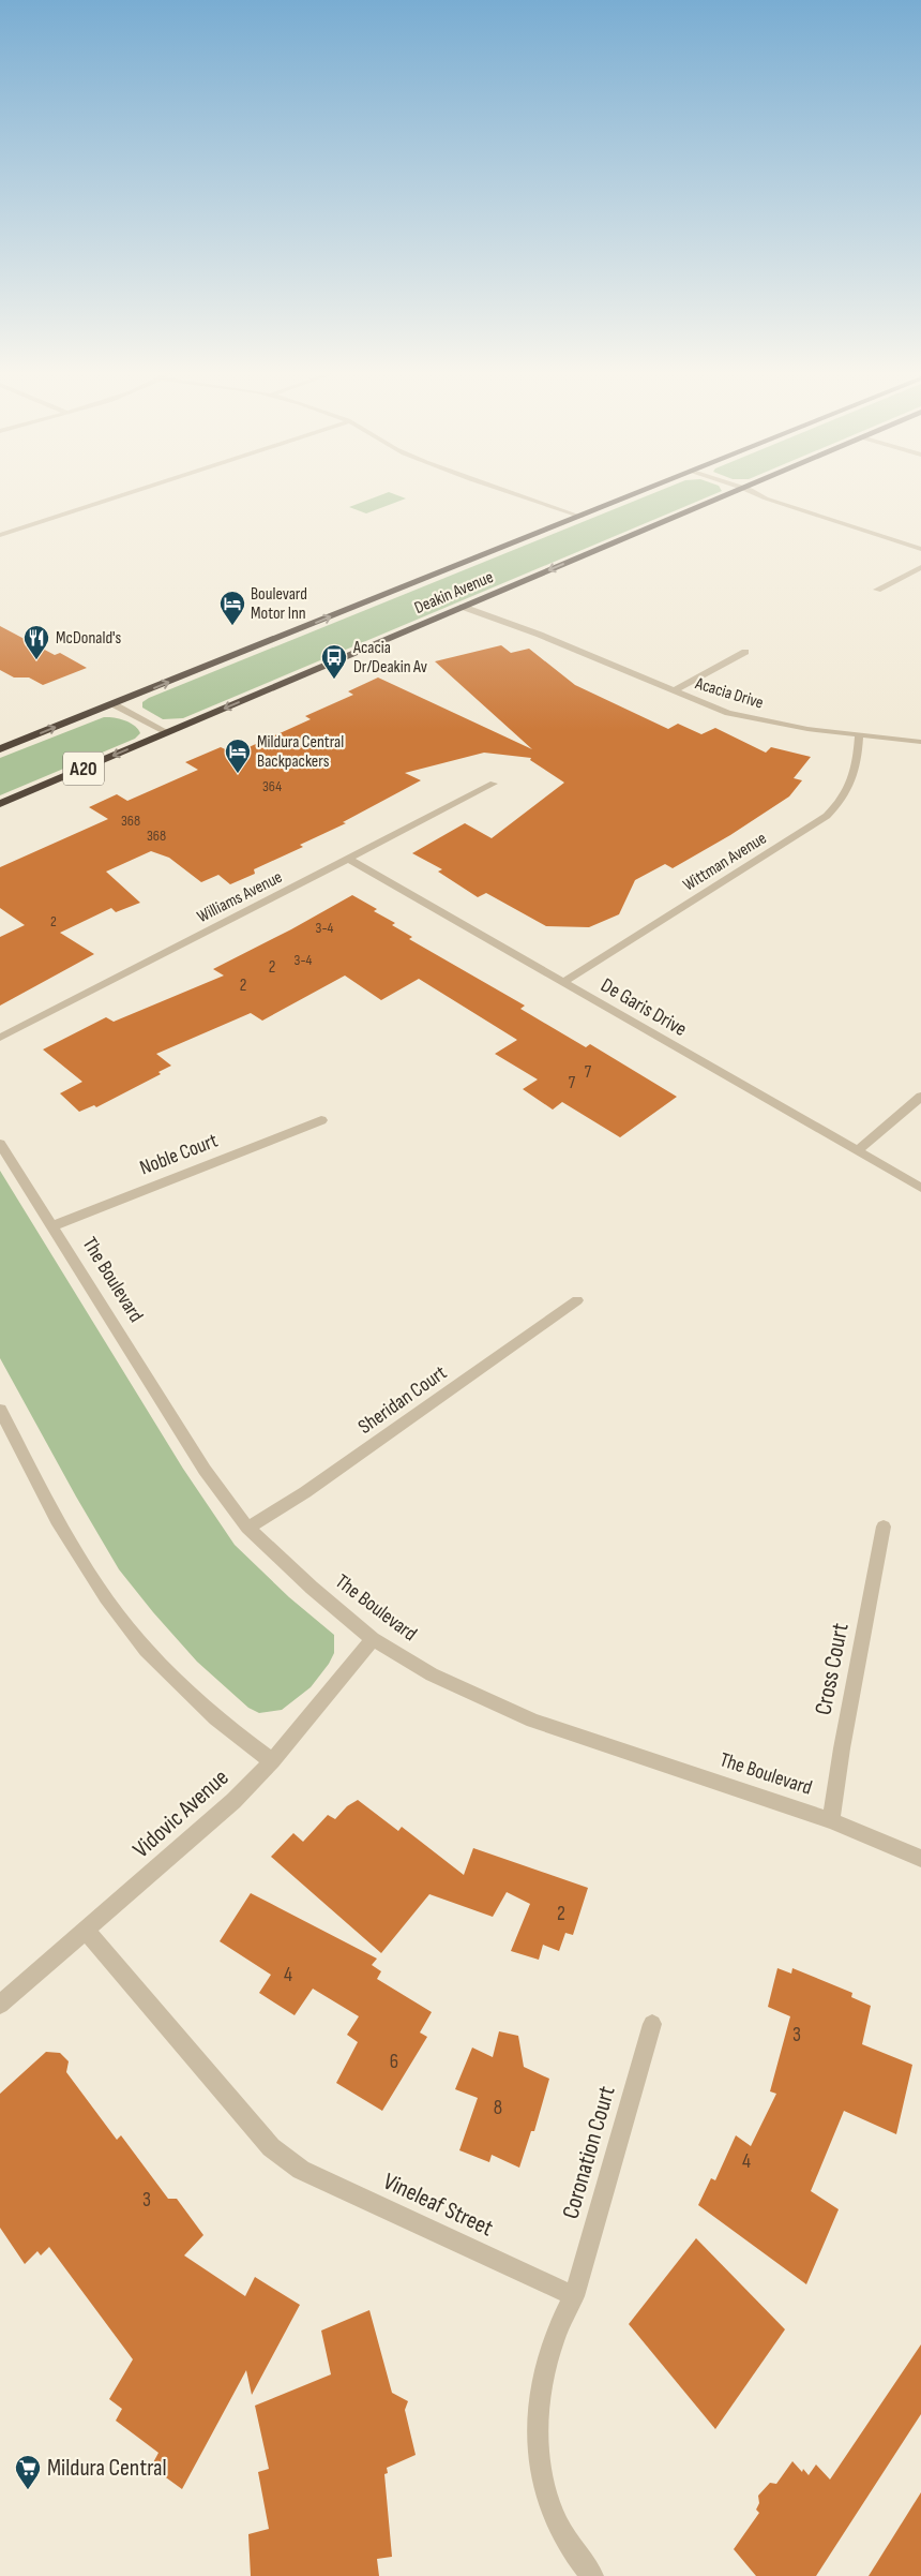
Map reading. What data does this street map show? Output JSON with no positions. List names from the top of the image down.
{
  "streets": {
    "highway": ["Deakin Avenue", "A20"],
    "street": [
      "Acacia Drive",
      "Wittman Avenue",
      "Williams Avenue",
      "De Garis Drive",
      "Noble Court",
      "The Boulevard",
      "Sheridan Court",
      "Cross Court",
      "Vidovic Avenue",
      "Coronation Court",
      "Vineleaf Street"
    ]
  },
  "crossings": [
    ["Deakin Avenue", "Acacia Drive"],
    ["Acacia Drive", "Wittman Avenue"],
    ["Wittman Avenue", "De Garis Drive"],
    ["Williams Avenue", "De Garis Drive"],
    ["Noble Court", "The Boulevard"],
    ["The Boulevard", "Sheridan Court"],
    ["The Boulevard", "Cross Court"],
    ["The Boulevard", "Vidovic Avenue"],
    ["Vidovic Avenue", "Vineleaf Street"],
    ["Coronation Court", "Vineleaf Street"]
  ],
  "places": {
    "hotel": ["Boulevard Motor Inn", "Mildura Central Backpackers"],
    "restaurant": ["McDonald's"],
    "bus stop": ["Acacia Dr/Deakin Av"],
    "supermarket": ["Mildura Central"]
  },
  "house_numbers": [
    "364",
    "368",
    "368",
    "2",
    "3-4",
    "3-4",
    "2",
    "2",
    "7",
    "7",
    "2",
    "4",
    "3",
    "6",
    "8",
    "4",
    "3"
  ]
}
